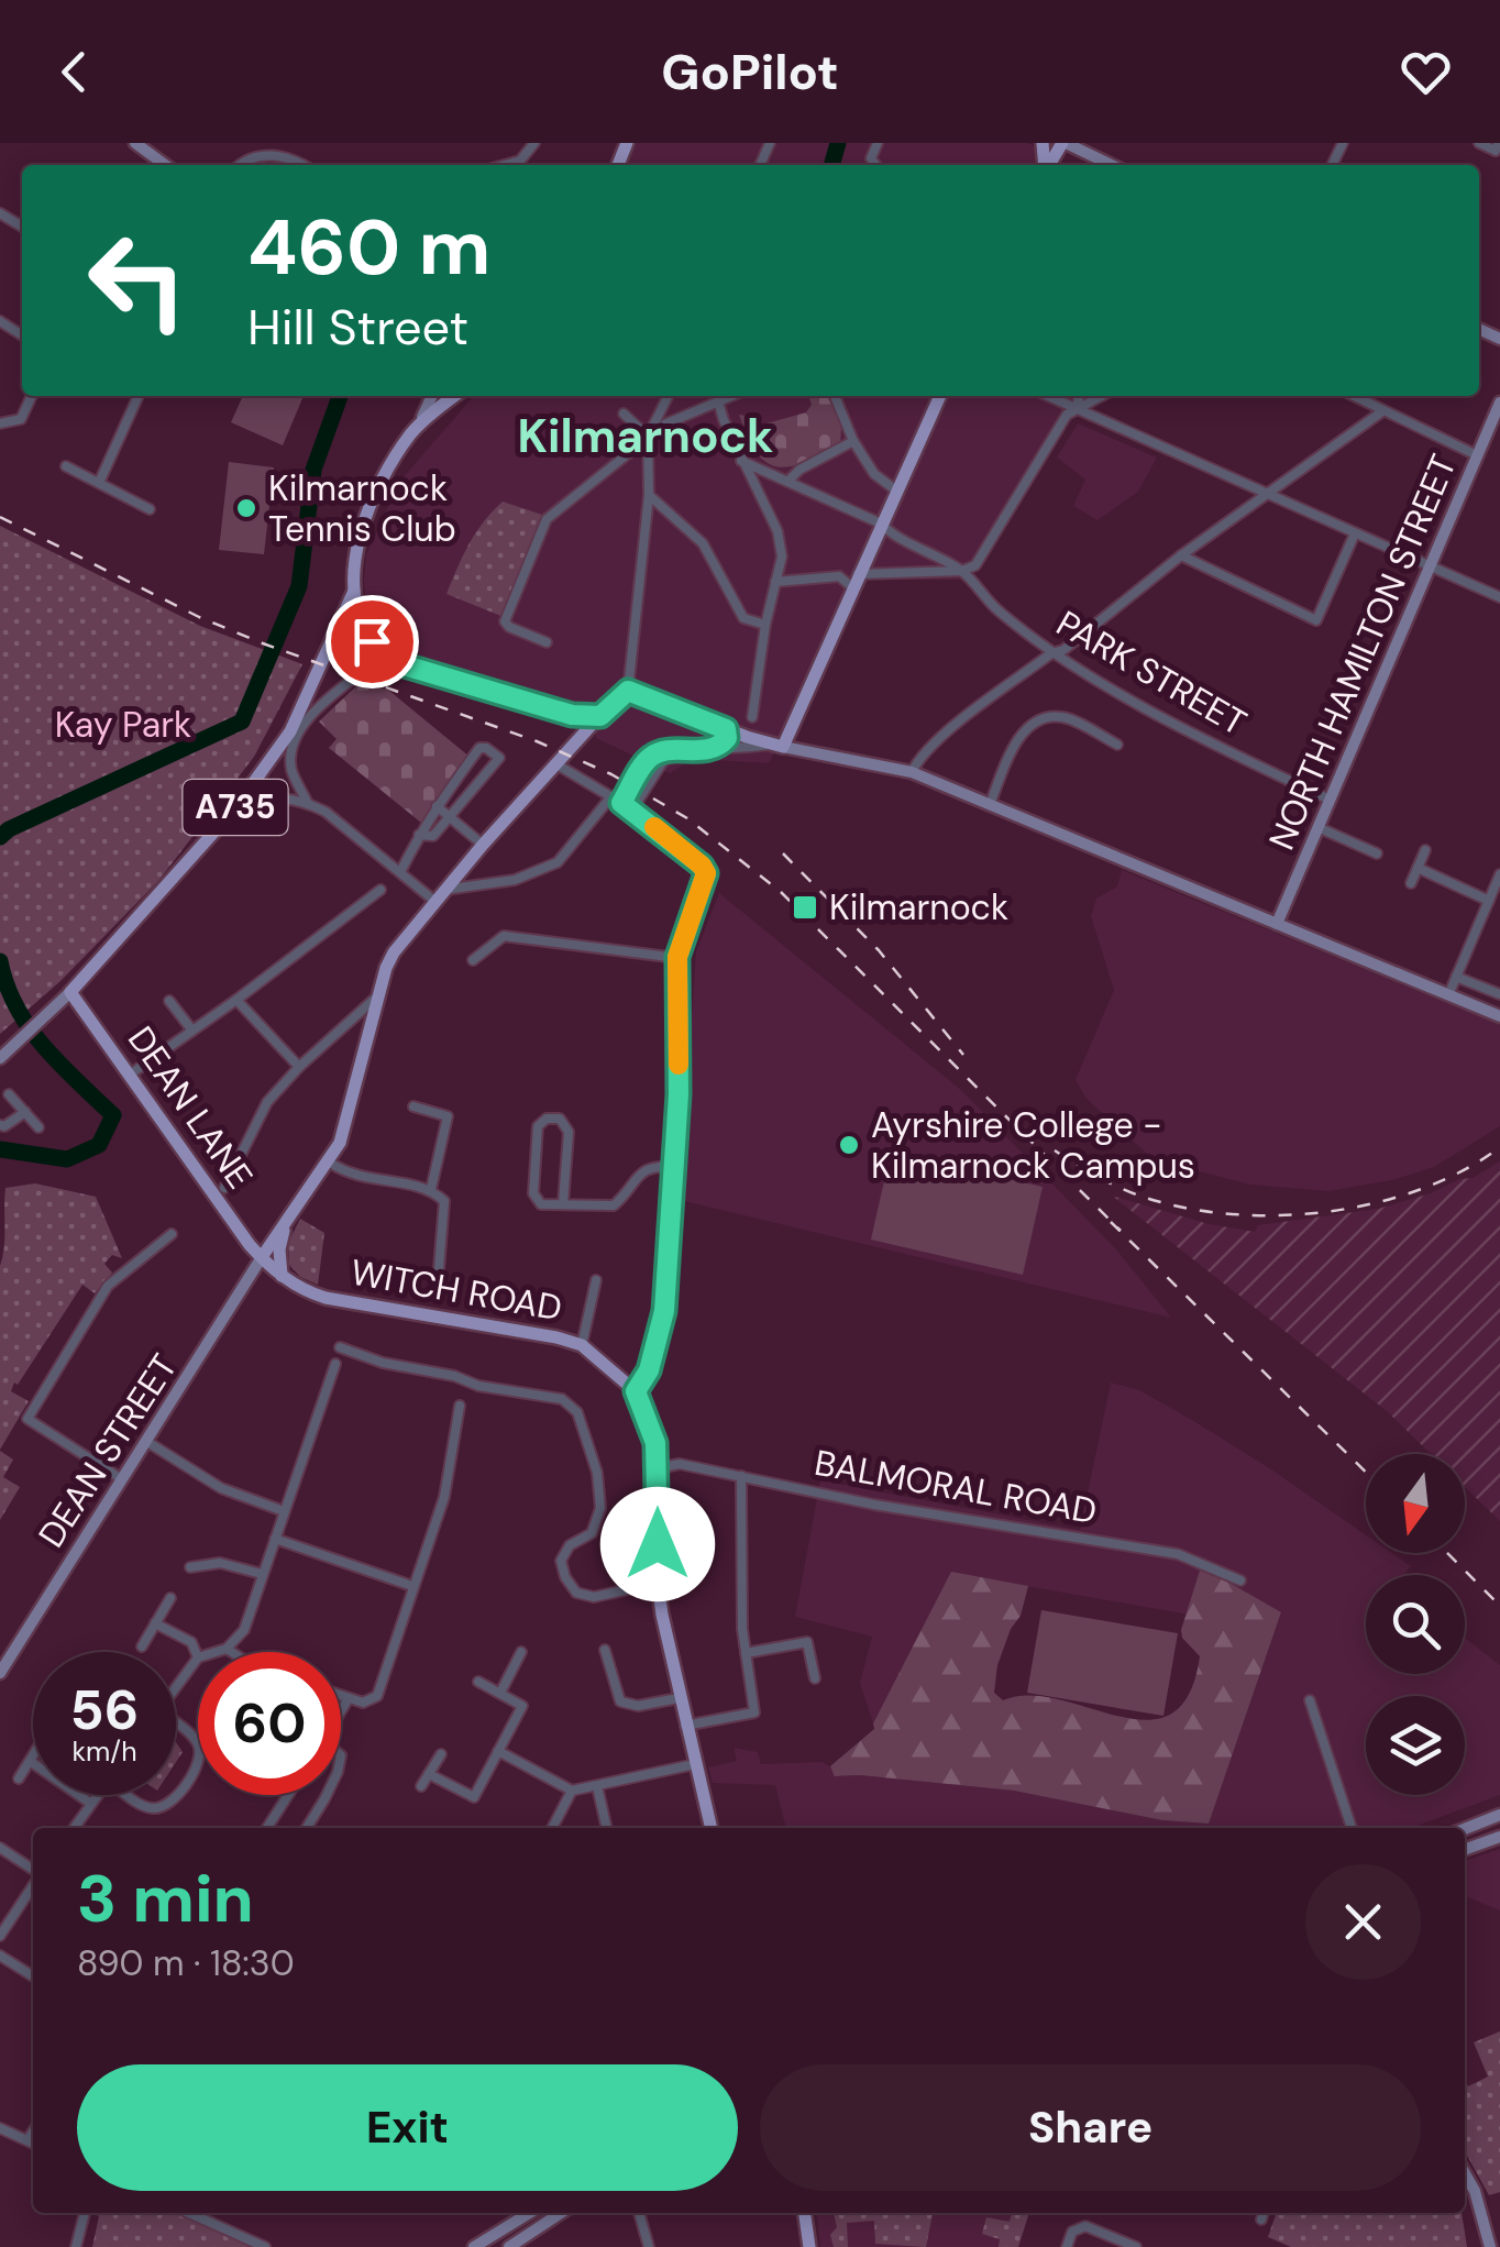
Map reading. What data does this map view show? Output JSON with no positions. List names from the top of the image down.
{
  "streets": {
    "main road": ["A735", "DEAN LANE", "WITCH ROAD"],
    "street": [
      "NORTH HAMILTON STREET",
      "PARK STREET",
      "DEAN STREET",
      "BALMORAL ROAD"
    ]
  },
  "crossings": [
    ["NORTH HAMILTON STREET", "PARK STREET"],
    ["A735", "DEAN LANE"],
    ["DEAN LANE", "WITCH ROAD"],
    ["DEAN LANE", "DEAN STREET"],
    ["WITCH ROAD", "DEAN STREET"]
  ],
  "districts": ["Kilmarnock"],
  "parks": ["Kay Park"],
  "places": {
    "other": ["Kilmarnock Tennis Club", "Ayrshire College - Kilmarnock Campus"],
    "transit": ["Kilmarnock"]
  },
  "north": "bottom",
  "page": {
    "header": "GoPilot",
    "turn": ["460 m", "Hill Street"],
    "speed": "56 km/h",
    "limit": "60",
    "heading": ["3 min", "890 m · 18:30"],
    "buttons": ["Exit", "Share"]
  }
}
